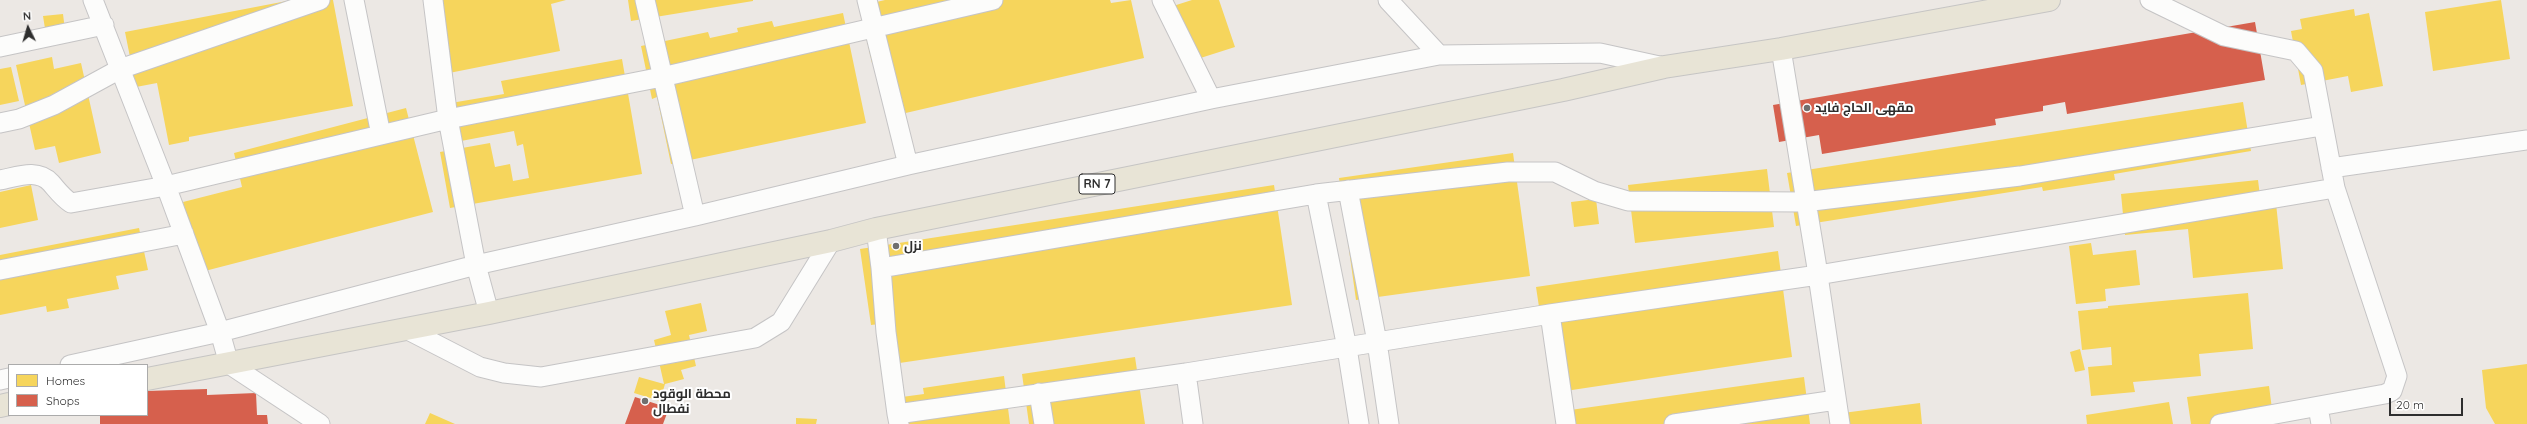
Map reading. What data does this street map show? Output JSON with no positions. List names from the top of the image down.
{
  "streets": {
    "main road": ["RN 7"]
  },
  "places": ["مقهى الحاج فايد", "نزل", "محطة الوقود نفطال"],
  "legend": ["Homes", "Shops"],
  "scale_bar": "20 m",
  "north": "top"
}
